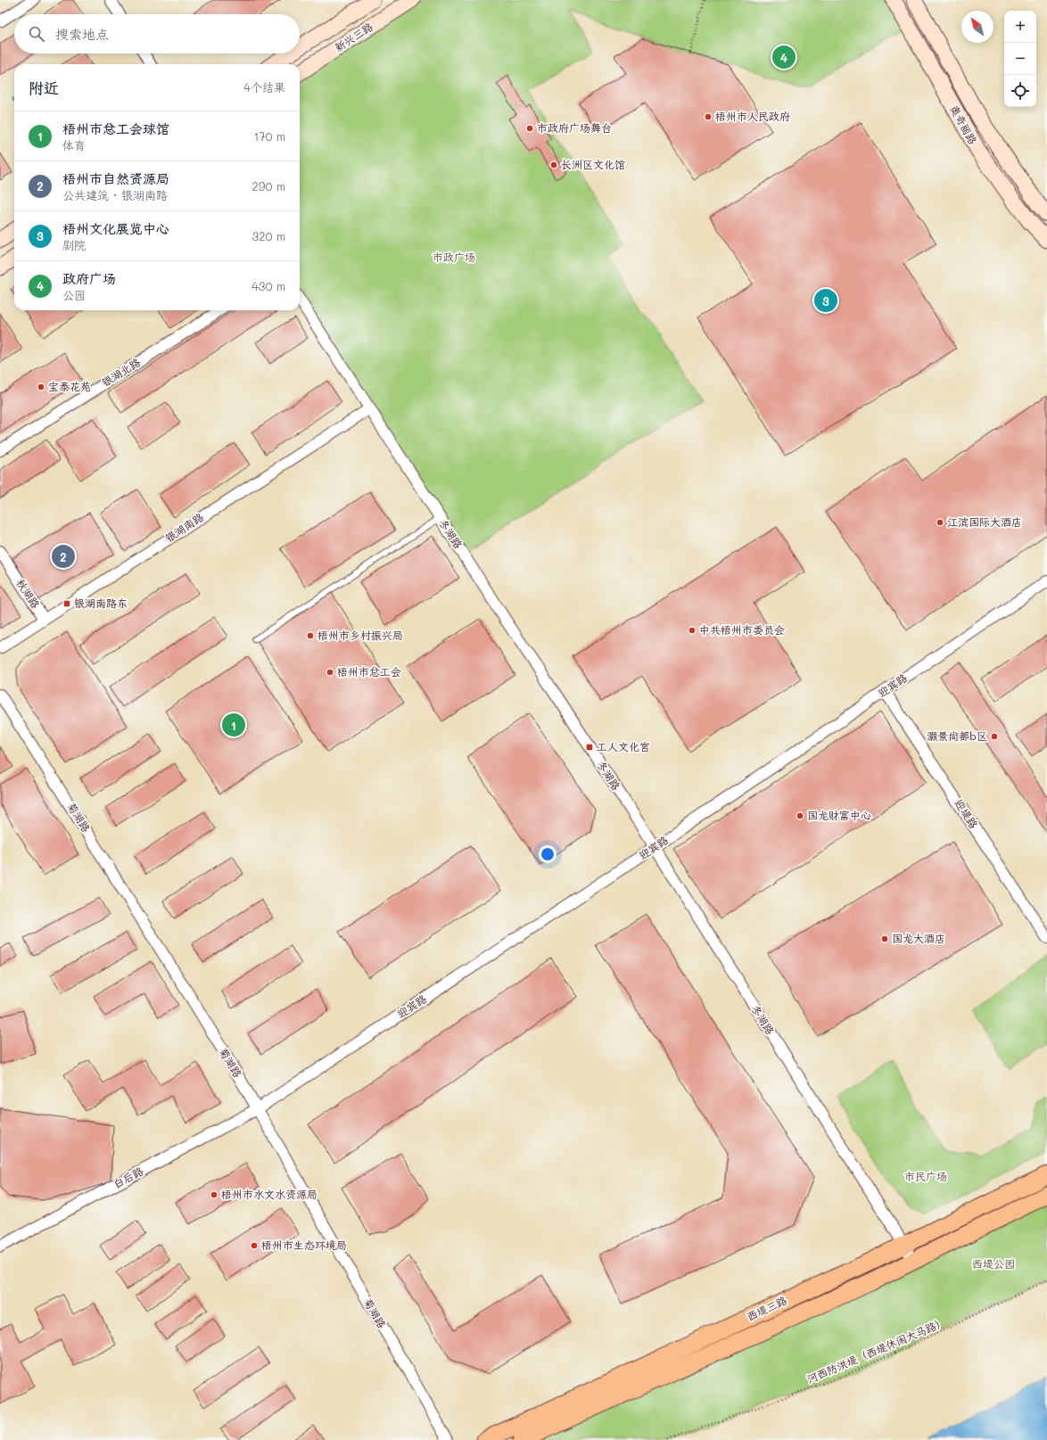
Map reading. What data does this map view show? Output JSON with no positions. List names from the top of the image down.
{
  "streets": {
    "main road": ["新兴三路", "奥奇丽路", "西堤三路"],
    "street": [
      "银湖北路",
      "银湖南路",
      "冬湖路",
      "秋湖路",
      "迎宾路",
      "迎堤路",
      "菊湖路",
      "白后路"
    ],
    "path": ["河西防洪堤（西堤休闲大马路）"]
  },
  "crossings": [
    ["银湖南路", "冬湖路"],
    ["银湖南路", "秋湖路"],
    ["冬湖路", "迎宾路"],
    ["冬湖路", "西堤三路"],
    ["迎宾路", "迎堤路"],
    ["迎宾路", "菊湖路"],
    ["迎宾路", "白后路"],
    ["菊湖路", "白后路"]
  ],
  "parks": ["市政广场", "市民广场", "西堤公园"],
  "places": {
    "other": [
      "梧州市人民政府",
      "市政府广场舞台",
      "长洲区文化馆",
      "宝泰花苑",
      "江滨国际大酒店",
      "中共梧州市委员会",
      "梧州市乡村振兴局",
      "梧州市总工会",
      "灏景尚都b区",
      "国龙财富中心",
      "国龙大酒店",
      "梧州市水文水资源局",
      "梧州市生态环境局"
    ],
    "transit": ["银湖南路东", "工人文化宫"]
  },
  "north": "top left",
  "page": {
    "map_buttons": ["+", "−"],
    "search": "搜索地点",
    "pins": [
      "4",
      "3",
      "2",
      "1"
    ],
    "heading": ["附近", "4个结果"],
    "list": [
      {
        "mark": "1",
        "name": "梧州市总工会球馆",
        "note": "体育",
        "value": "170 m"
      },
      {
        "mark": "2",
        "name": "梧州市自然资源局",
        "note": "公共建筑 · 银湖南路",
        "value": "290 m"
      },
      {
        "mark": "3",
        "name": "梧州文化展览中心",
        "note": "剧院",
        "value": "320 m"
      },
      {
        "mark": "4",
        "name": "政府广场",
        "note": "公园",
        "value": "430 m"
      }
    ]
  }
}
